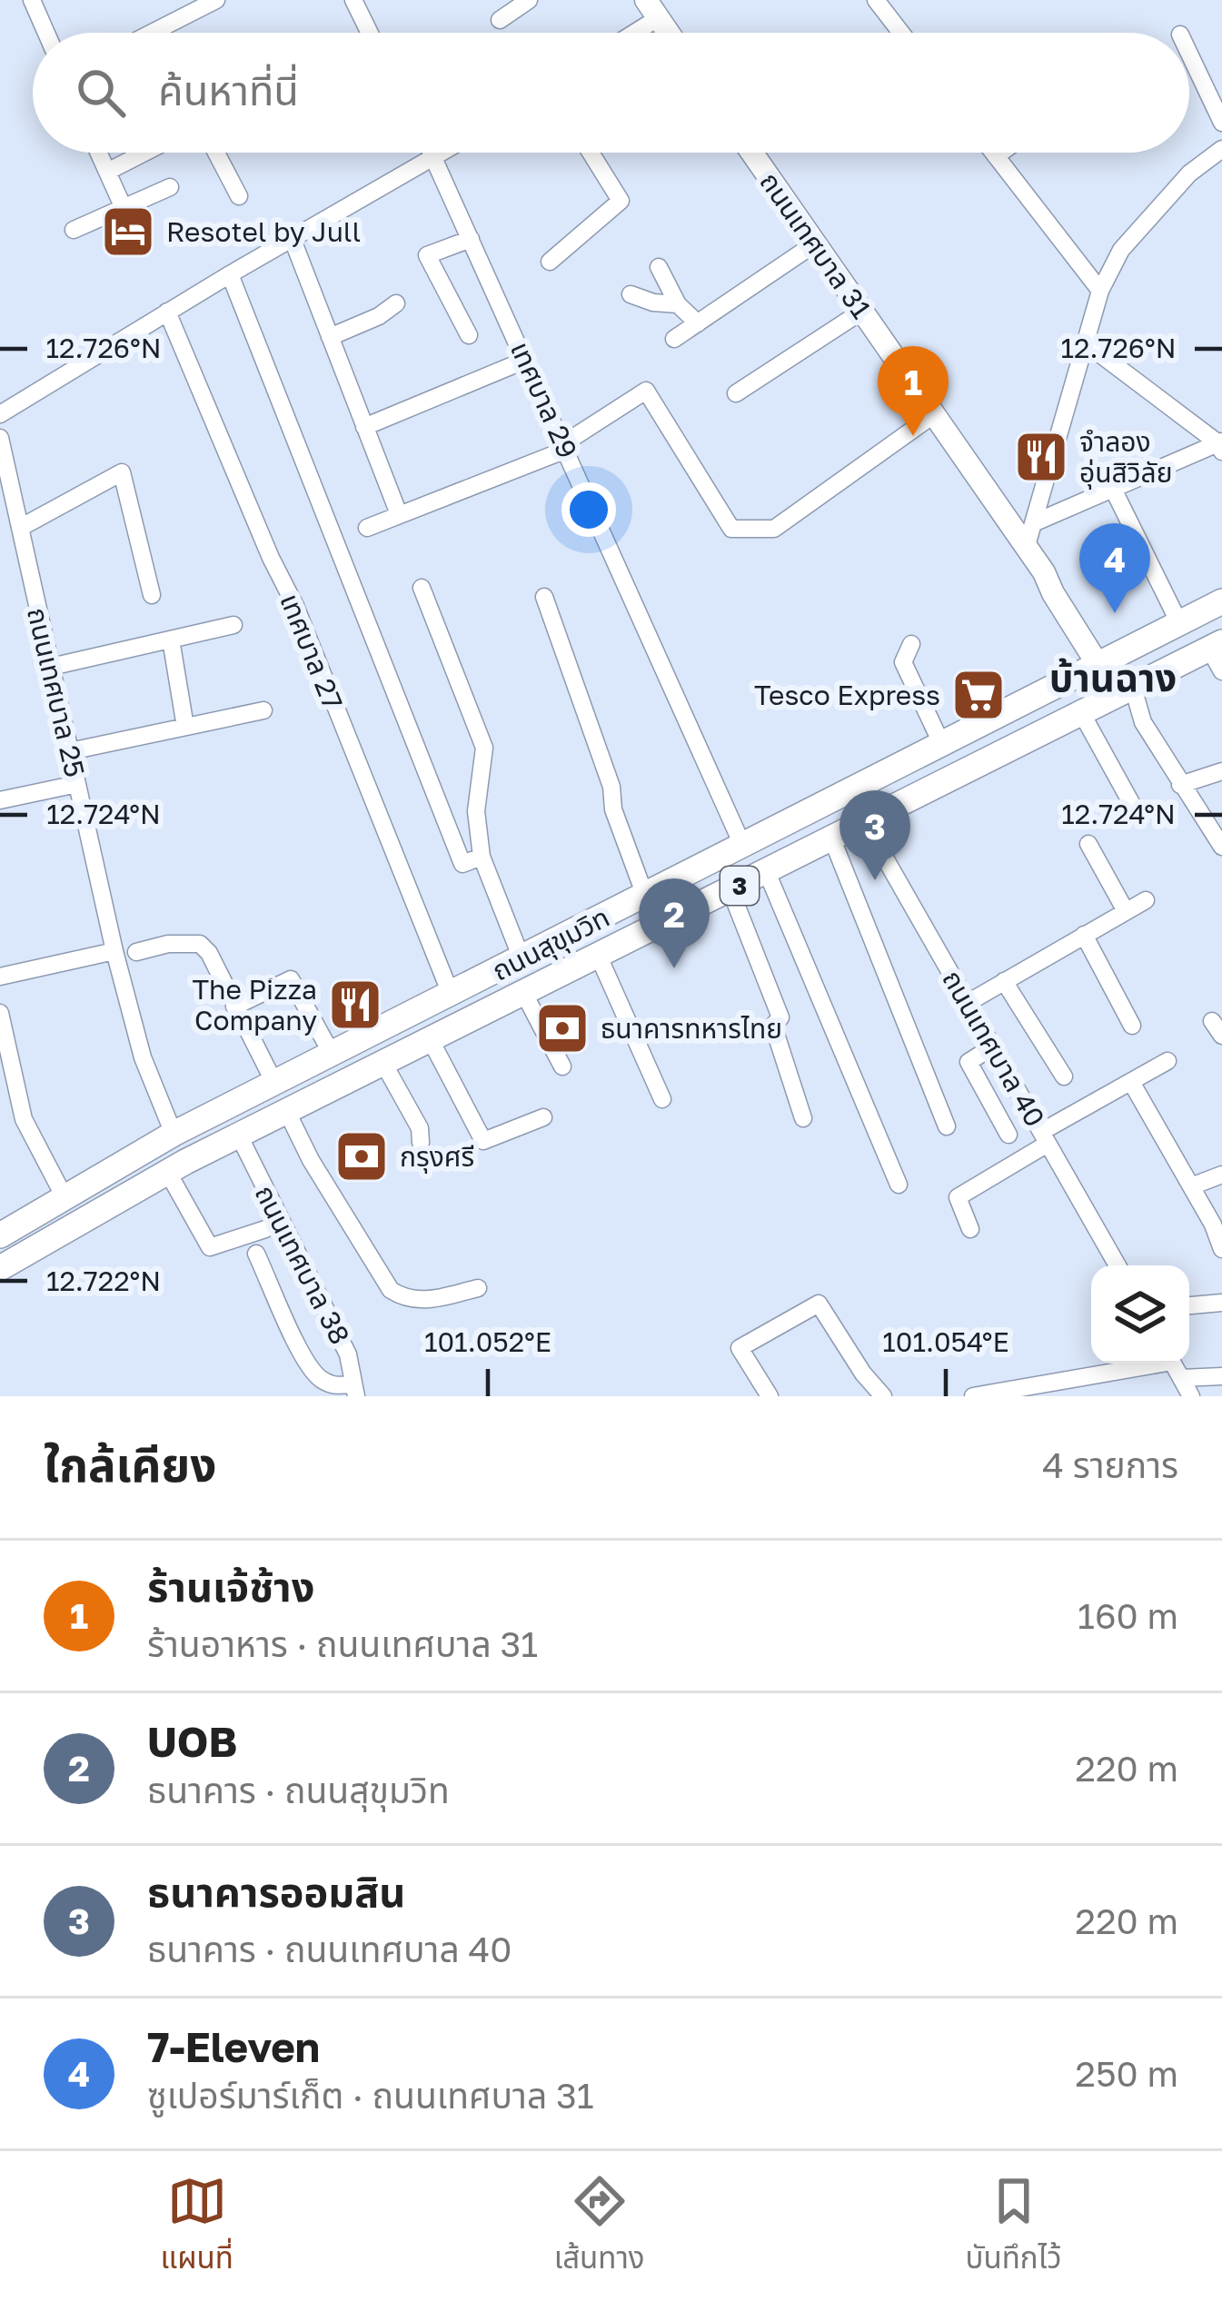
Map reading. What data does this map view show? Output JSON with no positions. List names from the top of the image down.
{
  "streets": {
    "highway": ["3", "ถนนสุขุมวิท"],
    "main road": ["ถนนเทศบาล 31"],
    "street": [
      "เทศบาล 29",
      "เทศบาล 27",
      "ถนนเทศบาล 25",
      "ถนนเทศบาล 40",
      "ถนนเทศบาล 38"
    ]
  },
  "crossings": [
    ["ถนนเทศบาล 31", "ถนนสุขุมวิท"],
    ["เทศบาล 29", "ถนนสุขุมวิท"],
    ["เทศบาล 27", "ถนนสุขุมวิท"],
    ["ถนนเทศบาล 25", "ถนนสุขุมวิท"],
    ["ถนนสุขุมวิท", "ถนนเทศบาล 40"],
    ["ถนนสุขุมวิท", "ถนนเทศบาล 38"]
  ],
  "districts": ["บ้านฉาง"],
  "places": {
    "hotel": ["Resotel by Jull"],
    "restaurant": ["จำลอง อุ่นสิวิลัย", "The Pizza Company"],
    "supermarket": ["Tesco Express"],
    "bank": ["ธนาคารทหารไทย", "กรุงศรี"]
  },
  "page": {
    "search": "ค้นหาที่นี่",
    "pins": [
      "1",
      "4",
      "3",
      "2"
    ],
    "heading": ["ใกล้เคียง", "4 รายการ"],
    "list": [
      {
        "mark": "1",
        "name": "ร้านเจ้ช้าง",
        "note": "ร้านอาหาร · ถนนเทศบาล 31",
        "value": "160 m"
      },
      {
        "mark": "2",
        "name": "UOB",
        "note": "ธนาคาร · ถนนสุขุมวิท",
        "value": "220 m"
      },
      {
        "mark": "3",
        "name": "ธนาคารออมสิน",
        "note": "ธนาคาร · ถนนเทศบาล 40",
        "value": "220 m"
      },
      {
        "mark": "4",
        "name": "7-Eleven",
        "note": "ซูเปอร์มาร์เก็ต · ถนนเทศบาล 31",
        "value": "250 m"
      }
    ],
    "nav": ["แผนที่", "เส้นทาง", "บันทึกไว้"]
  },
  "coordinates": [
    "12.726°N",
    "12.724°N",
    "12.722°N",
    "101.052°E",
    "101.054°E"
  ]
}
